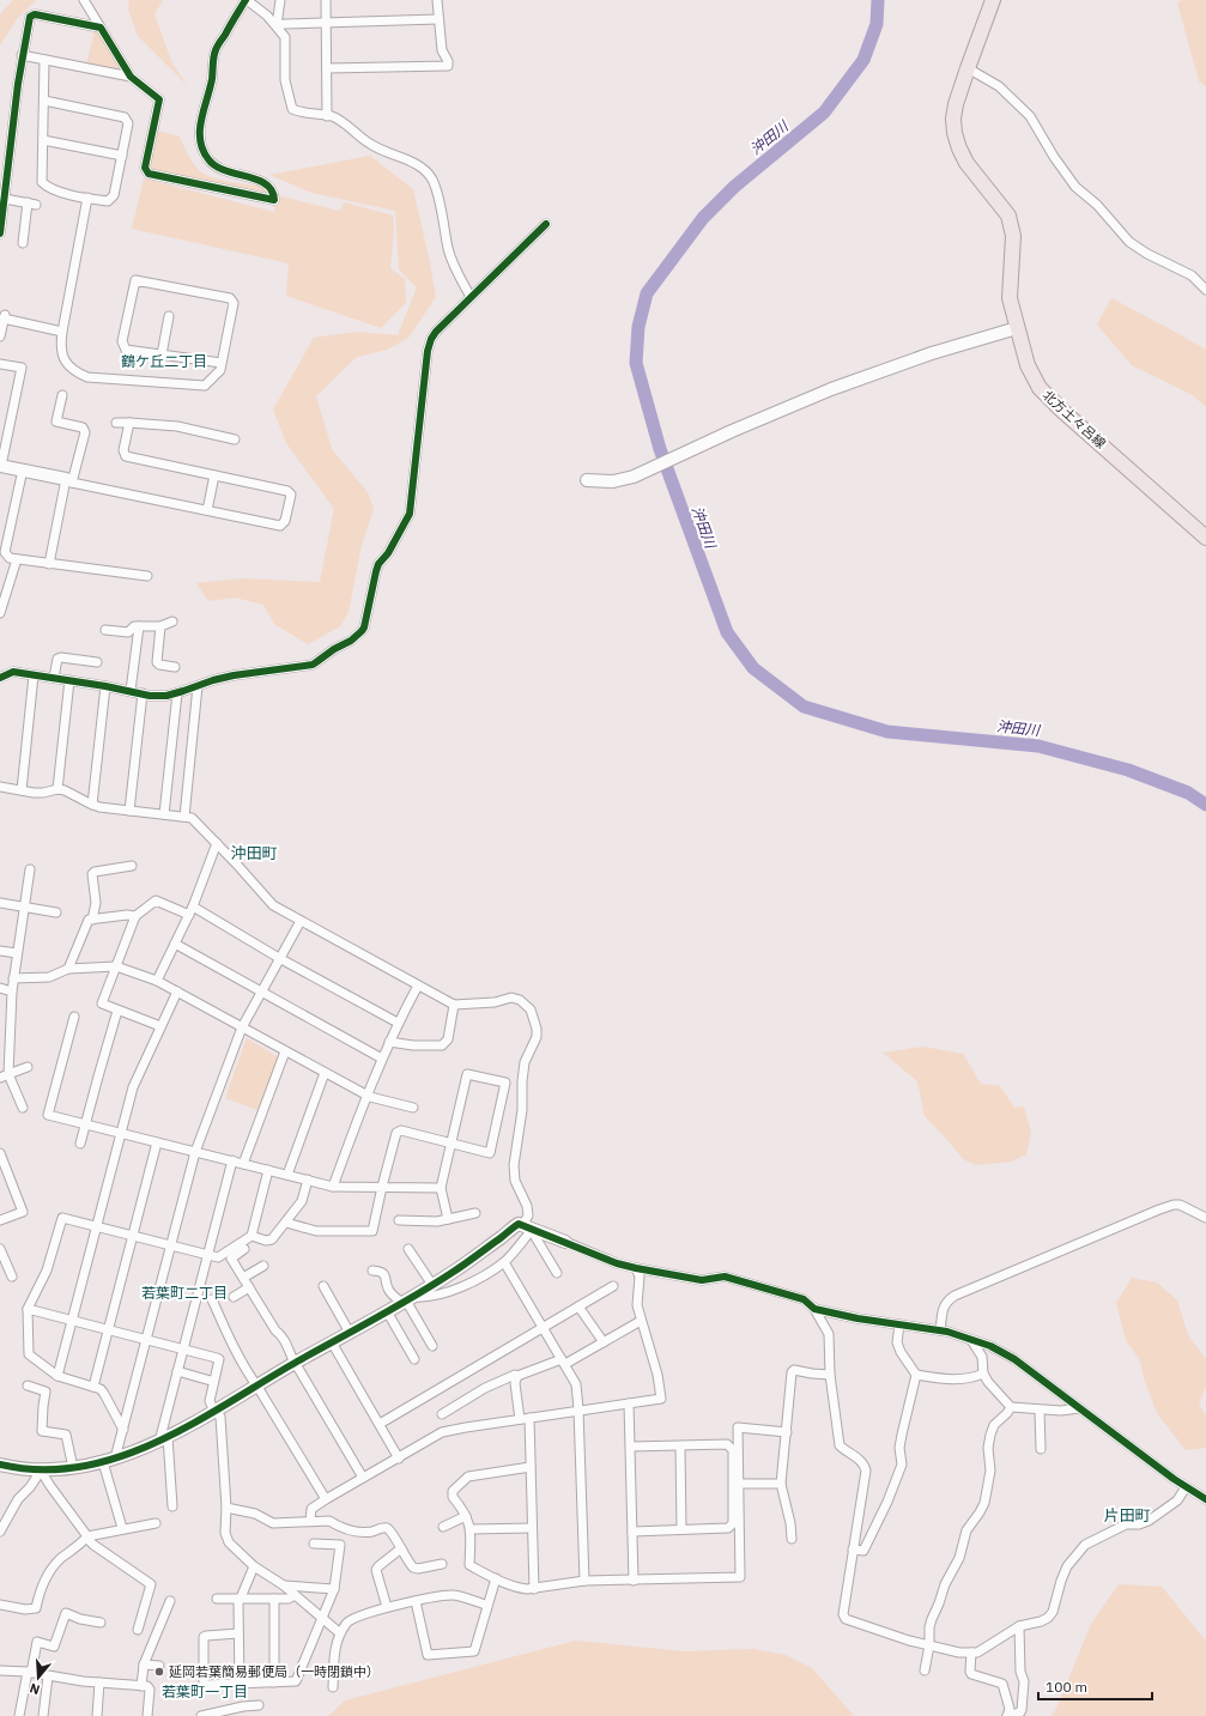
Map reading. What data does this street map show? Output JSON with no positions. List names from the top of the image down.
{
  "streets": {
    "main road": ["北方土々呂線"]
  },
  "districts": [
    "鶴ケ丘二丁目",
    "沖田町",
    "若葉町二丁目",
    "片田町",
    "若葉町一丁目"
  ],
  "water": ["沖田川"],
  "places": ["延岡若葉簡易郵便局（一時閉鎖中）"],
  "scale_bar": "100 m",
  "north": "bottom"
}
